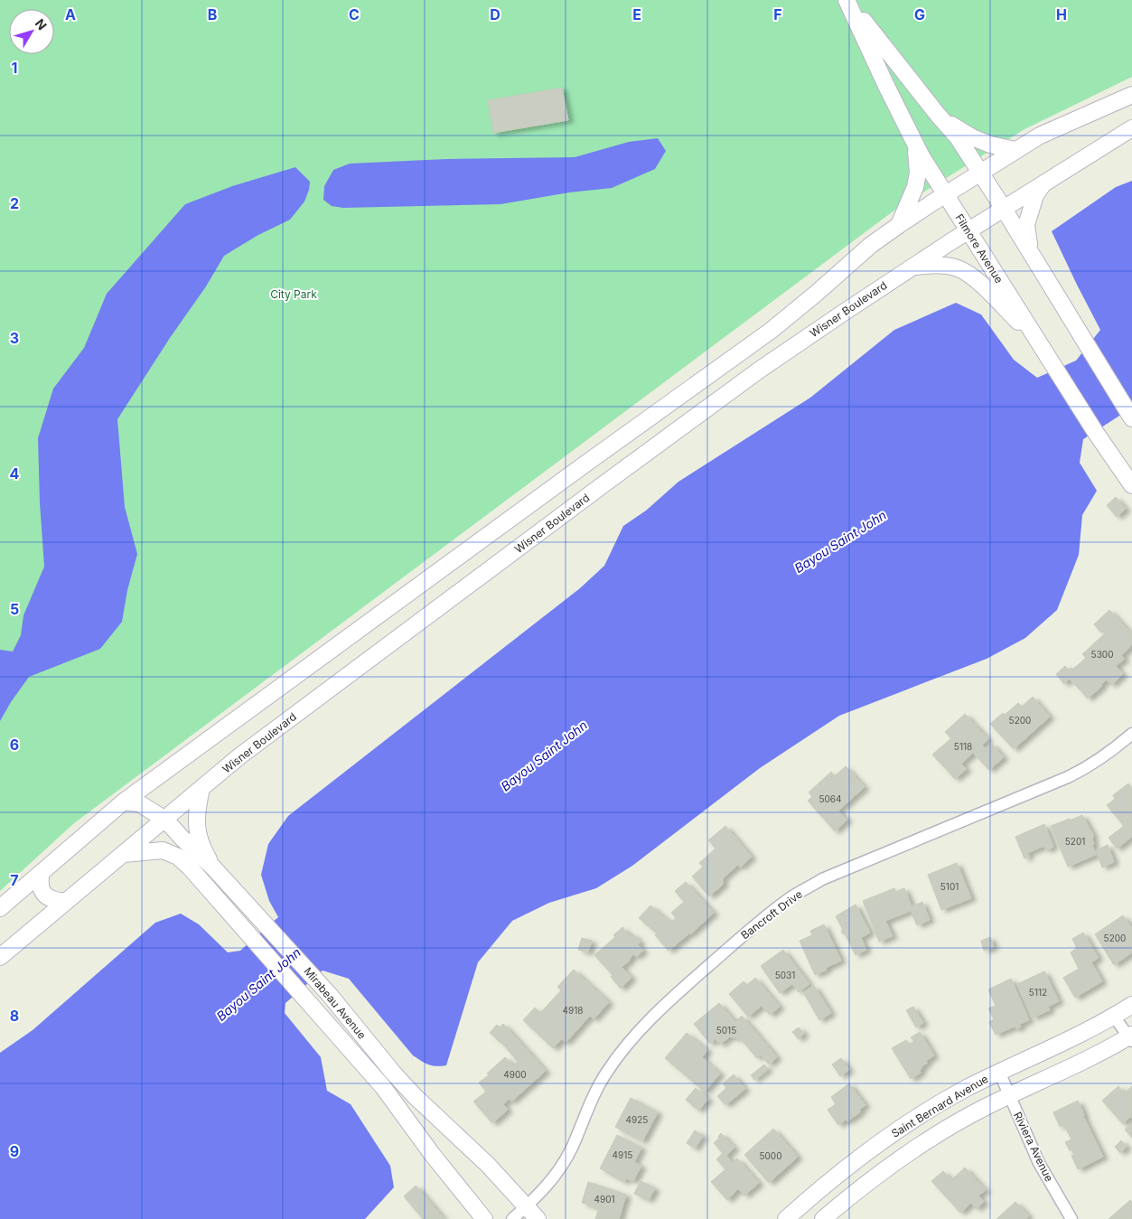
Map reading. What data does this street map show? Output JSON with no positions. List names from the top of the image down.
{
  "streets": {
    "street": [
      "Filmore Avenue",
      "Wisner Boulevard",
      "Bancroft Drive",
      "Mirabeau Avenue",
      "Saint Bernard Avenue",
      "Riviera Avenue"
    ]
  },
  "crossings": [
    ["Filmore Avenue", "Wisner Boulevard"],
    ["Wisner Boulevard", "Mirabeau Avenue"],
    ["Bancroft Drive", "Mirabeau Avenue"],
    ["Saint Bernard Avenue", "Riviera Avenue"]
  ],
  "water": ["Bayou Saint John"],
  "parks": ["City Park"],
  "house_numbers": [
    "5300",
    "5200",
    "5118",
    "5064",
    "5201",
    "5101",
    "5200",
    "5031",
    "5112",
    "4918",
    "5015",
    "4900",
    "4925",
    "4915",
    "5000",
    "4901"
  ],
  "north": "top right",
  "grid": {
    "columns": [
      "A",
      "B",
      "C",
      "D",
      "E",
      "F",
      "G",
      "H"
    ],
    "rows": [
      "1",
      "2",
      "3",
      "4",
      "5",
      "6",
      "7",
      "8",
      "9"
    ]
  }
}
